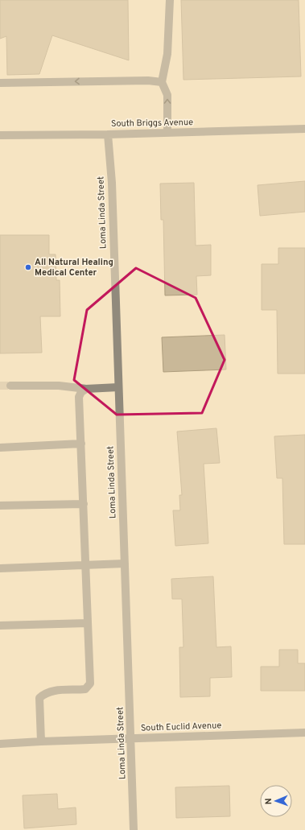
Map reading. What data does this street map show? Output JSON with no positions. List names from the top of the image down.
{
  "streets": {
    "street": ["South Briggs Avenue", "Loma Linda Street", "South Euclid Avenue"]
  },
  "crossings": [
    ["South Briggs Avenue", "Loma Linda Street"],
    ["Loma Linda Street", "South Euclid Avenue"]
  ],
  "places": ["All Natural Healing Medical Center"],
  "north": "left"
}
